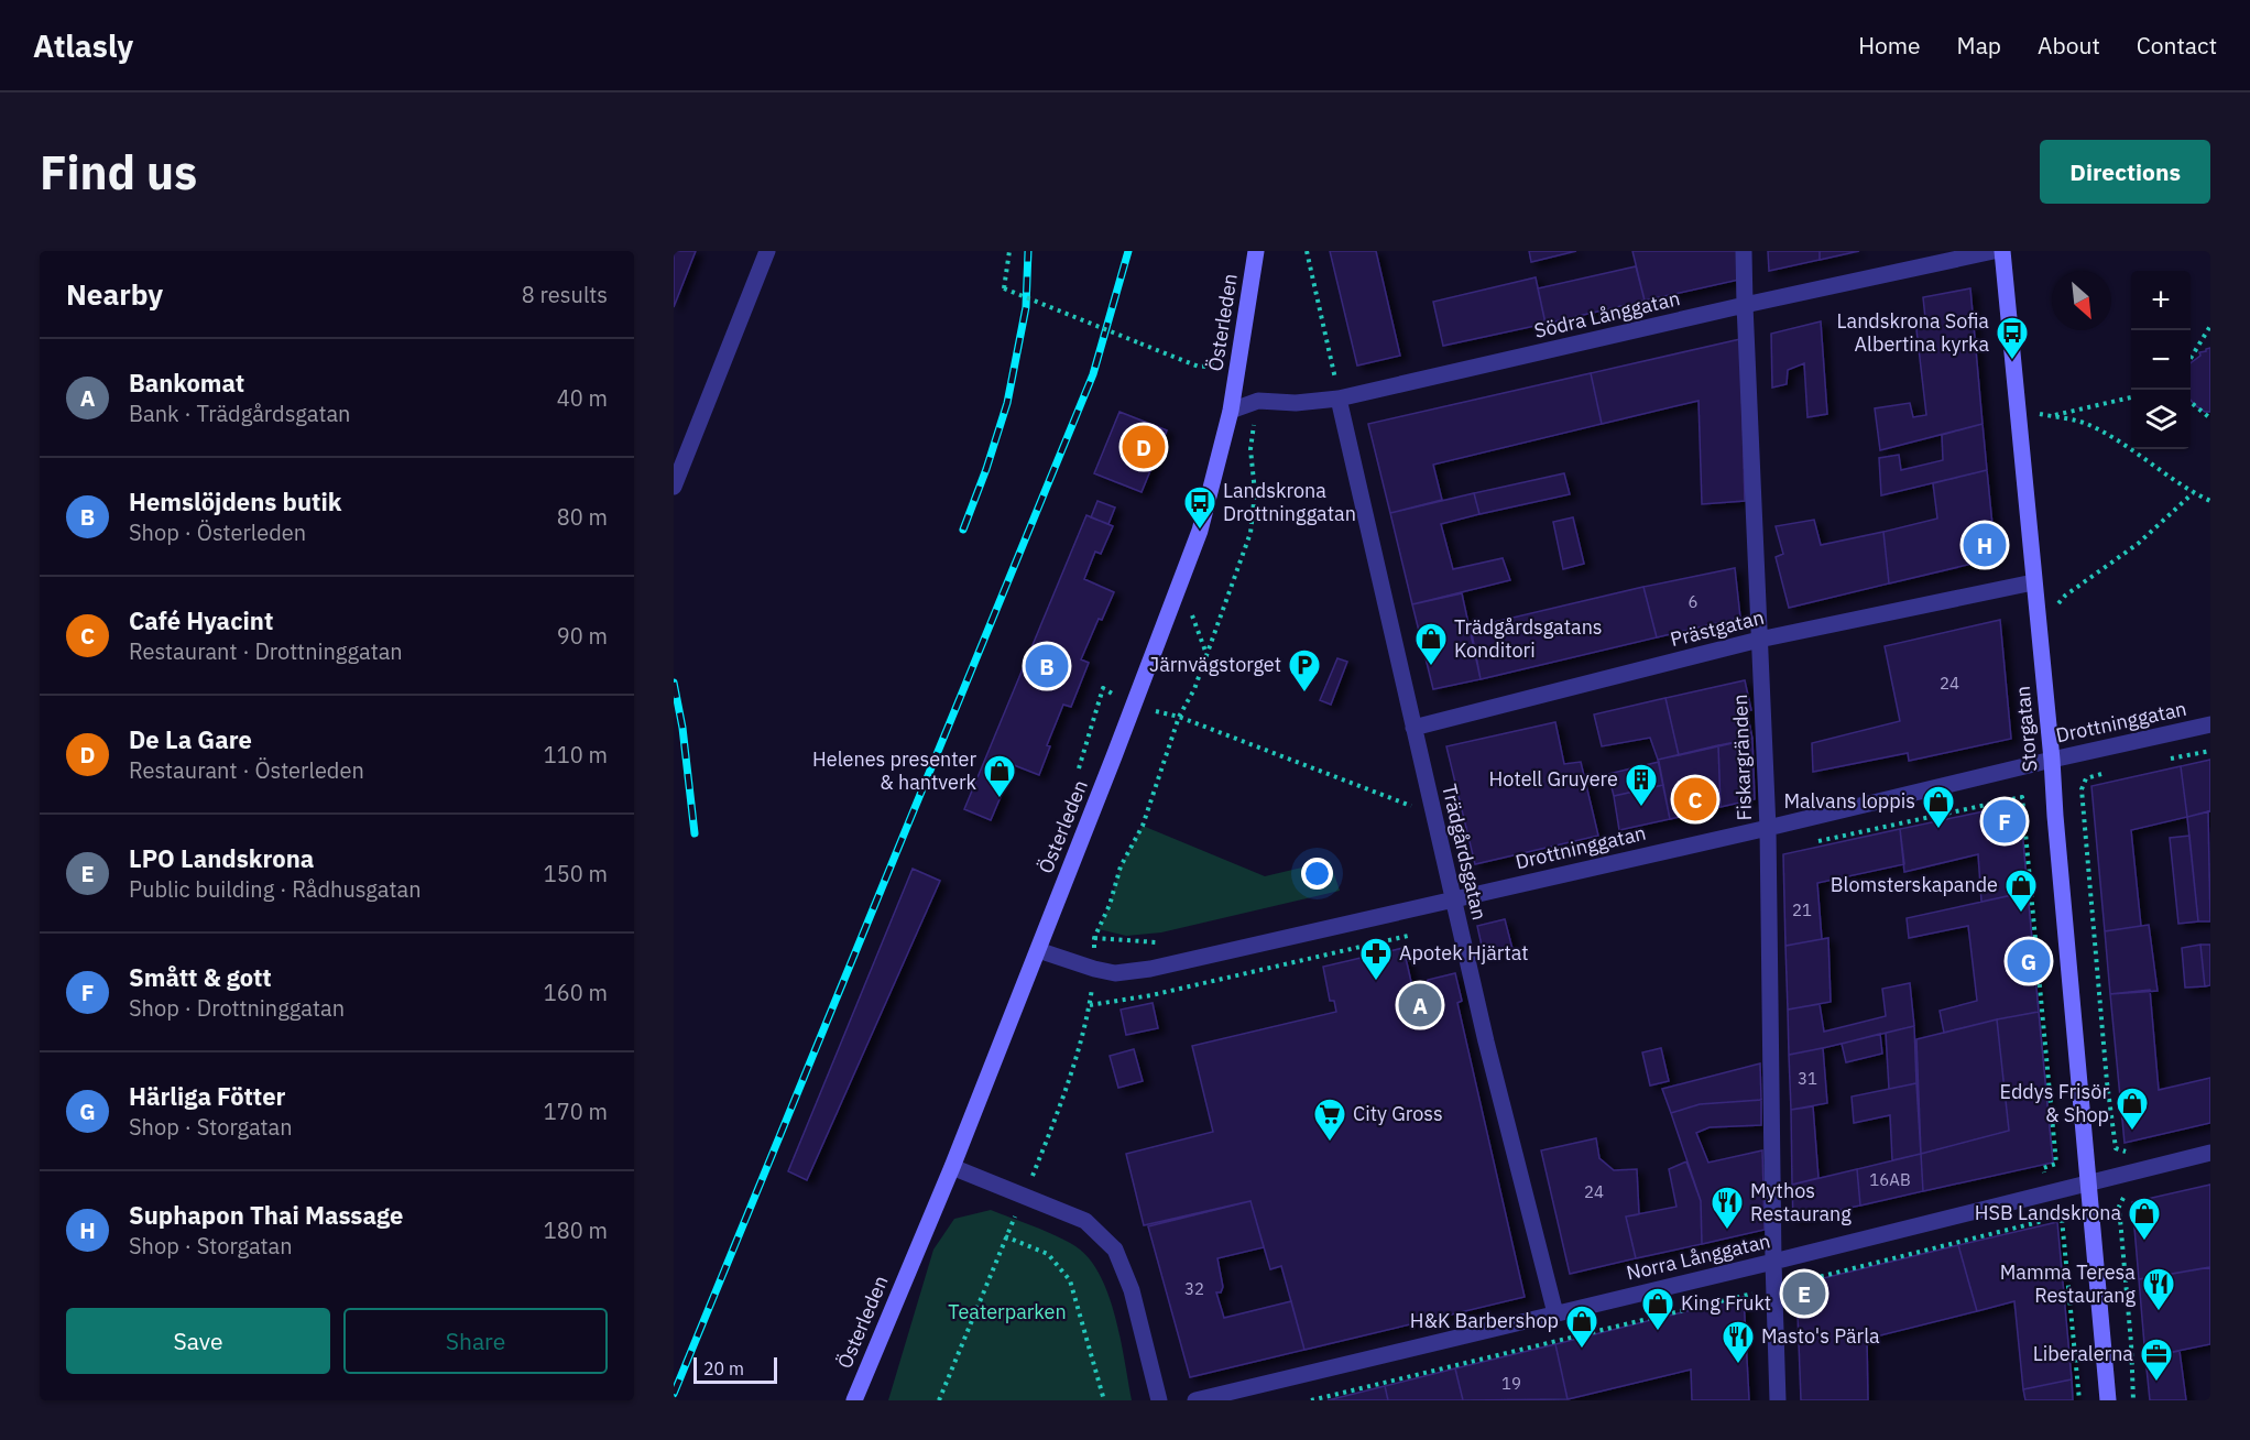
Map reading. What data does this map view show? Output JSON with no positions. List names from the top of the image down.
{
  "streets": {
    "street": [
      "Södra Långgatan",
      "Österleden",
      "Prästgatan",
      "Drottninggatan",
      "Storgatan",
      "Fiskargränden",
      "Trädgårdsgatan",
      "Norra Långgatan"
    ]
  },
  "crossings": [
    ["Södra Långgatan", "Österleden"],
    ["Södra Långgatan", "Fiskargränden"],
    ["Södra Långgatan", "Trädgårdsgatan"],
    ["Österleden", "Drottninggatan"],
    ["Prästgatan", "Storgatan"],
    ["Prästgatan", "Fiskargränden"],
    ["Prästgatan", "Trädgårdsgatan"],
    ["Drottninggatan", "Storgatan"],
    ["Drottninggatan", "Fiskargränden"],
    ["Drottninggatan", "Trädgårdsgatan"],
    ["Storgatan", "Norra Långgatan"],
    ["Fiskargränden", "Norra Långgatan"],
    ["Trädgårdsgatan", "Norra Långgatan"]
  ],
  "parks": ["Teaterparken"],
  "places": {
    "bus stop": ["Landskrona Sofia Albertina kyrka", "Landskrona Drottninggatan"],
    "shop": [
      "Trädgårdsgatans Konditori",
      "Helenes presenter & hantverk",
      "Malvans loppis",
      "Blomsterskapande",
      "Eddys Frisör & Shop",
      "HSB Landskrona",
      "King Frukt",
      "H&K Barbershop"
    ],
    "parking": ["Järnvägstorget"],
    "building": ["Hotell Gruyere"],
    "pharmacy": ["Apotek Hjärtat"],
    "supermarket": ["City Gross"],
    "restaurant": ["Mythos Restaurang", "Mamma Teresa Restaurang", "Masto's Pärla"],
    "office": ["Liberalerna"]
  },
  "house_numbers": [
    "6",
    "24",
    "21",
    "31",
    "16AB",
    "24",
    "32",
    "19"
  ],
  "scale_bar": "20 m",
  "north": "bottom right",
  "page": {
    "header": "Atlasly",
    "nav": [
      "Home",
      "Map",
      "About",
      "Contact"
    ],
    "buttons": [
      "Directions",
      ["Save", "Share"]
    ],
    "title": "Find us",
    "heading": ["Nearby", "8 results"],
    "map_buttons": ["+", "−"],
    "list": [
      {
        "mark": "A",
        "name": "Bankomat",
        "note": "Bank · Trädgårdsgatan",
        "value": "40 m"
      },
      {
        "mark": "B",
        "name": "Hemslöjdens butik",
        "note": "Shop · Österleden",
        "value": "80 m"
      },
      {
        "mark": "C",
        "name": "Café Hyacint",
        "note": "Restaurant · Drottninggatan",
        "value": "90 m"
      },
      {
        "mark": "D",
        "name": "De La Gare",
        "note": "Restaurant · Österleden",
        "value": "110 m"
      },
      {
        "mark": "E",
        "name": "LPO Landskrona",
        "note": "Public building · Rådhusgatan",
        "value": "150 m"
      },
      {
        "mark": "F",
        "name": "Smått & gott",
        "note": "Shop · Drottninggatan",
        "value": "160 m"
      },
      {
        "mark": "G",
        "name": "Härliga Fötter",
        "note": "Shop · Storgatan",
        "value": "170 m"
      },
      {
        "mark": "H",
        "name": "Suphapon Thai Massage",
        "note": "Shop · Storgatan",
        "value": "180 m"
      }
    ],
    "pins": [
      "D",
      "H",
      "B",
      "C",
      "F",
      "G",
      "A",
      "E"
    ],
    "scale": "20 m"
  }
}
